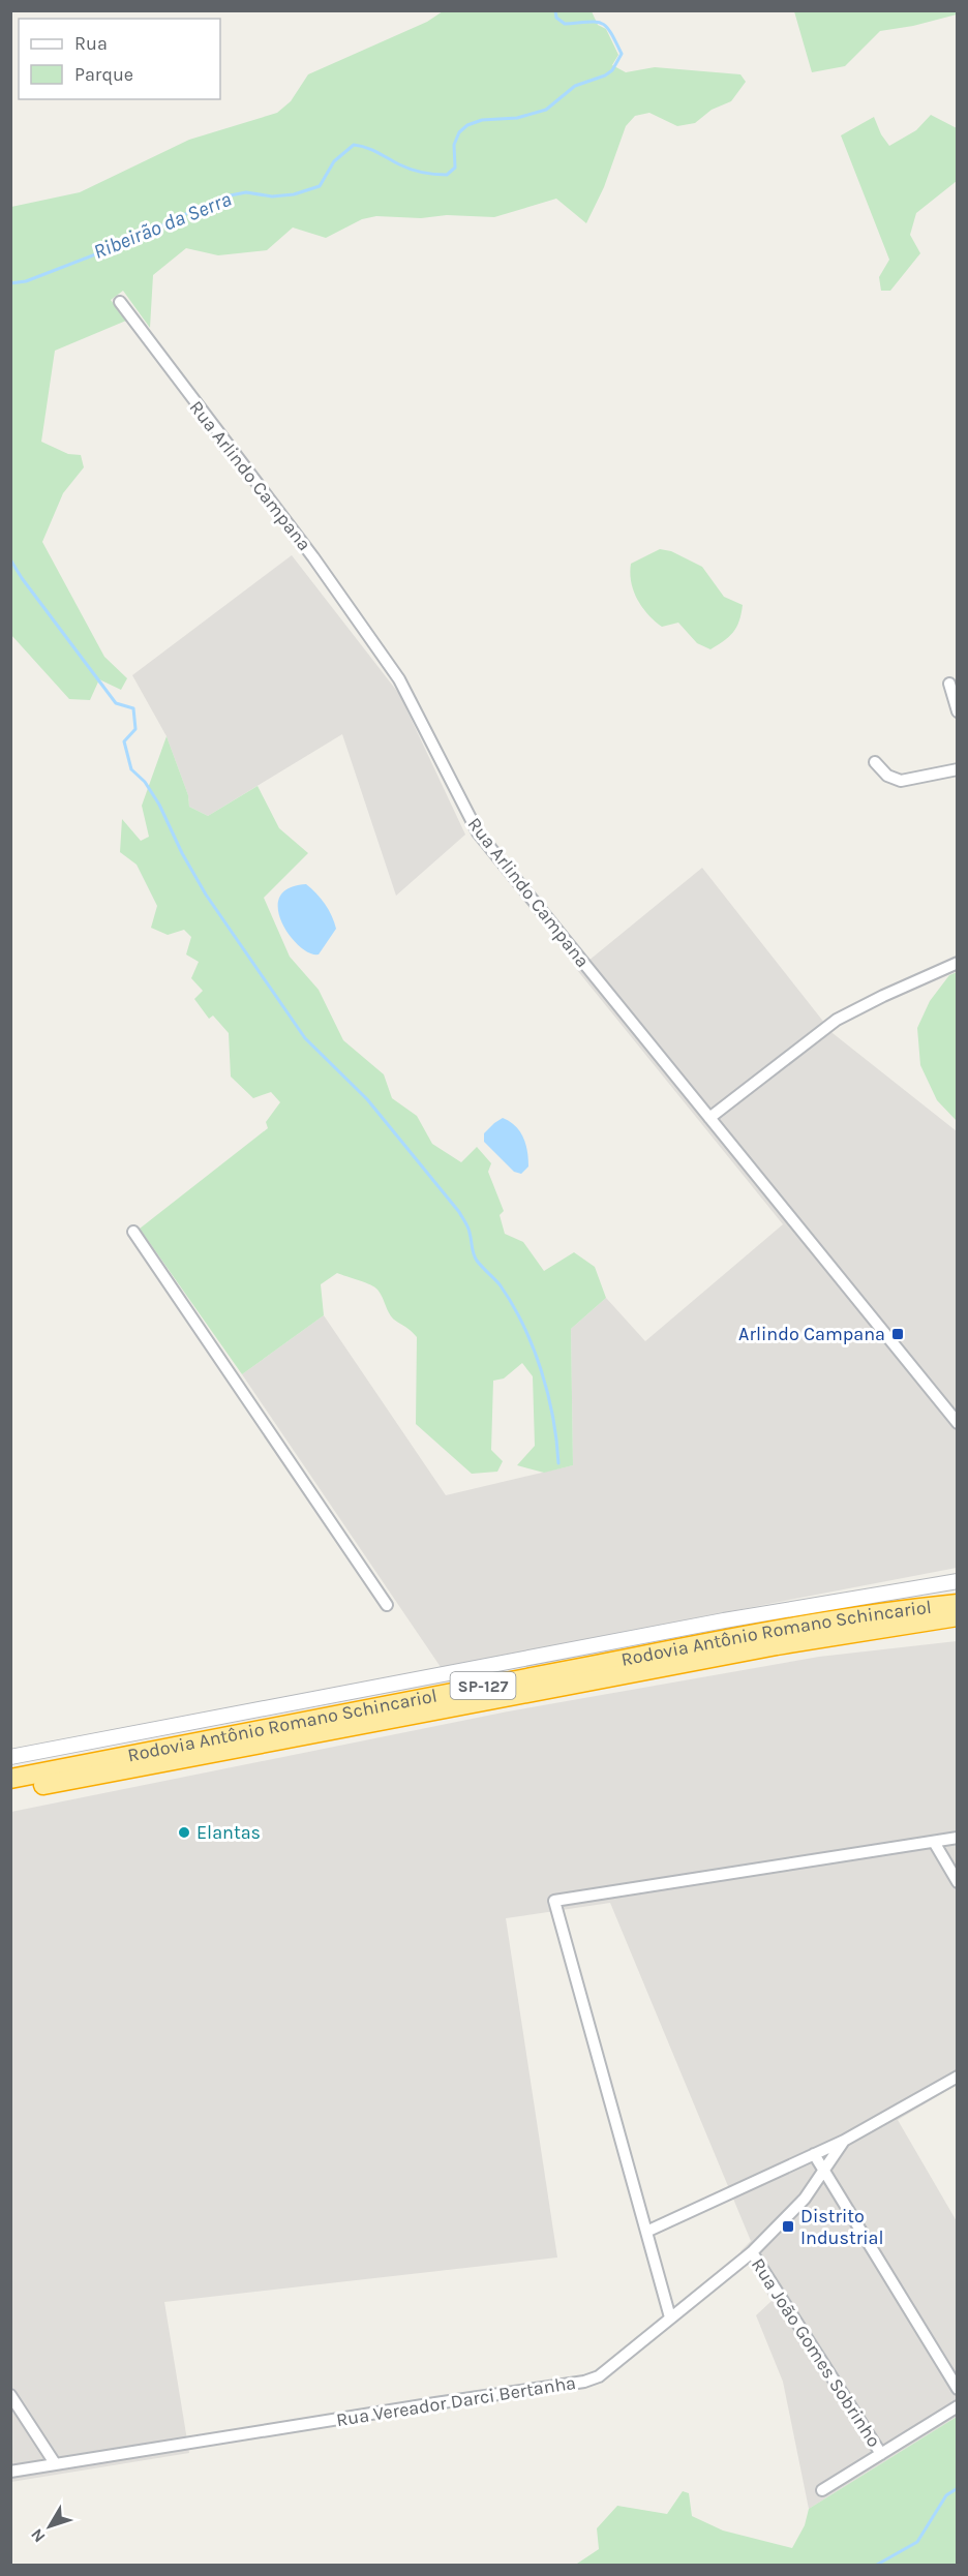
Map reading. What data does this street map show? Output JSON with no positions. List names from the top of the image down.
{
  "streets": {
    "highway": ["Rodovia Antônio Romano Schincariol", "SP-127"],
    "street": ["Rua Arlindo Campana", "Rua João Gomes Sobrinho", "Rua Vereador Darci Bertanha"]
  },
  "crossings": [
    ["Rua João Gomes Sobrinho", "Rua Vereador Darci Bertanha"]
  ],
  "water": ["Ribeirão da Serra"],
  "places": {
    "transit": ["Arlindo Campana", "Distrito Industrial"],
    "other": ["Elantas"]
  },
  "legend": ["Rua", "Parque"],
  "north": "bottom left"
}
